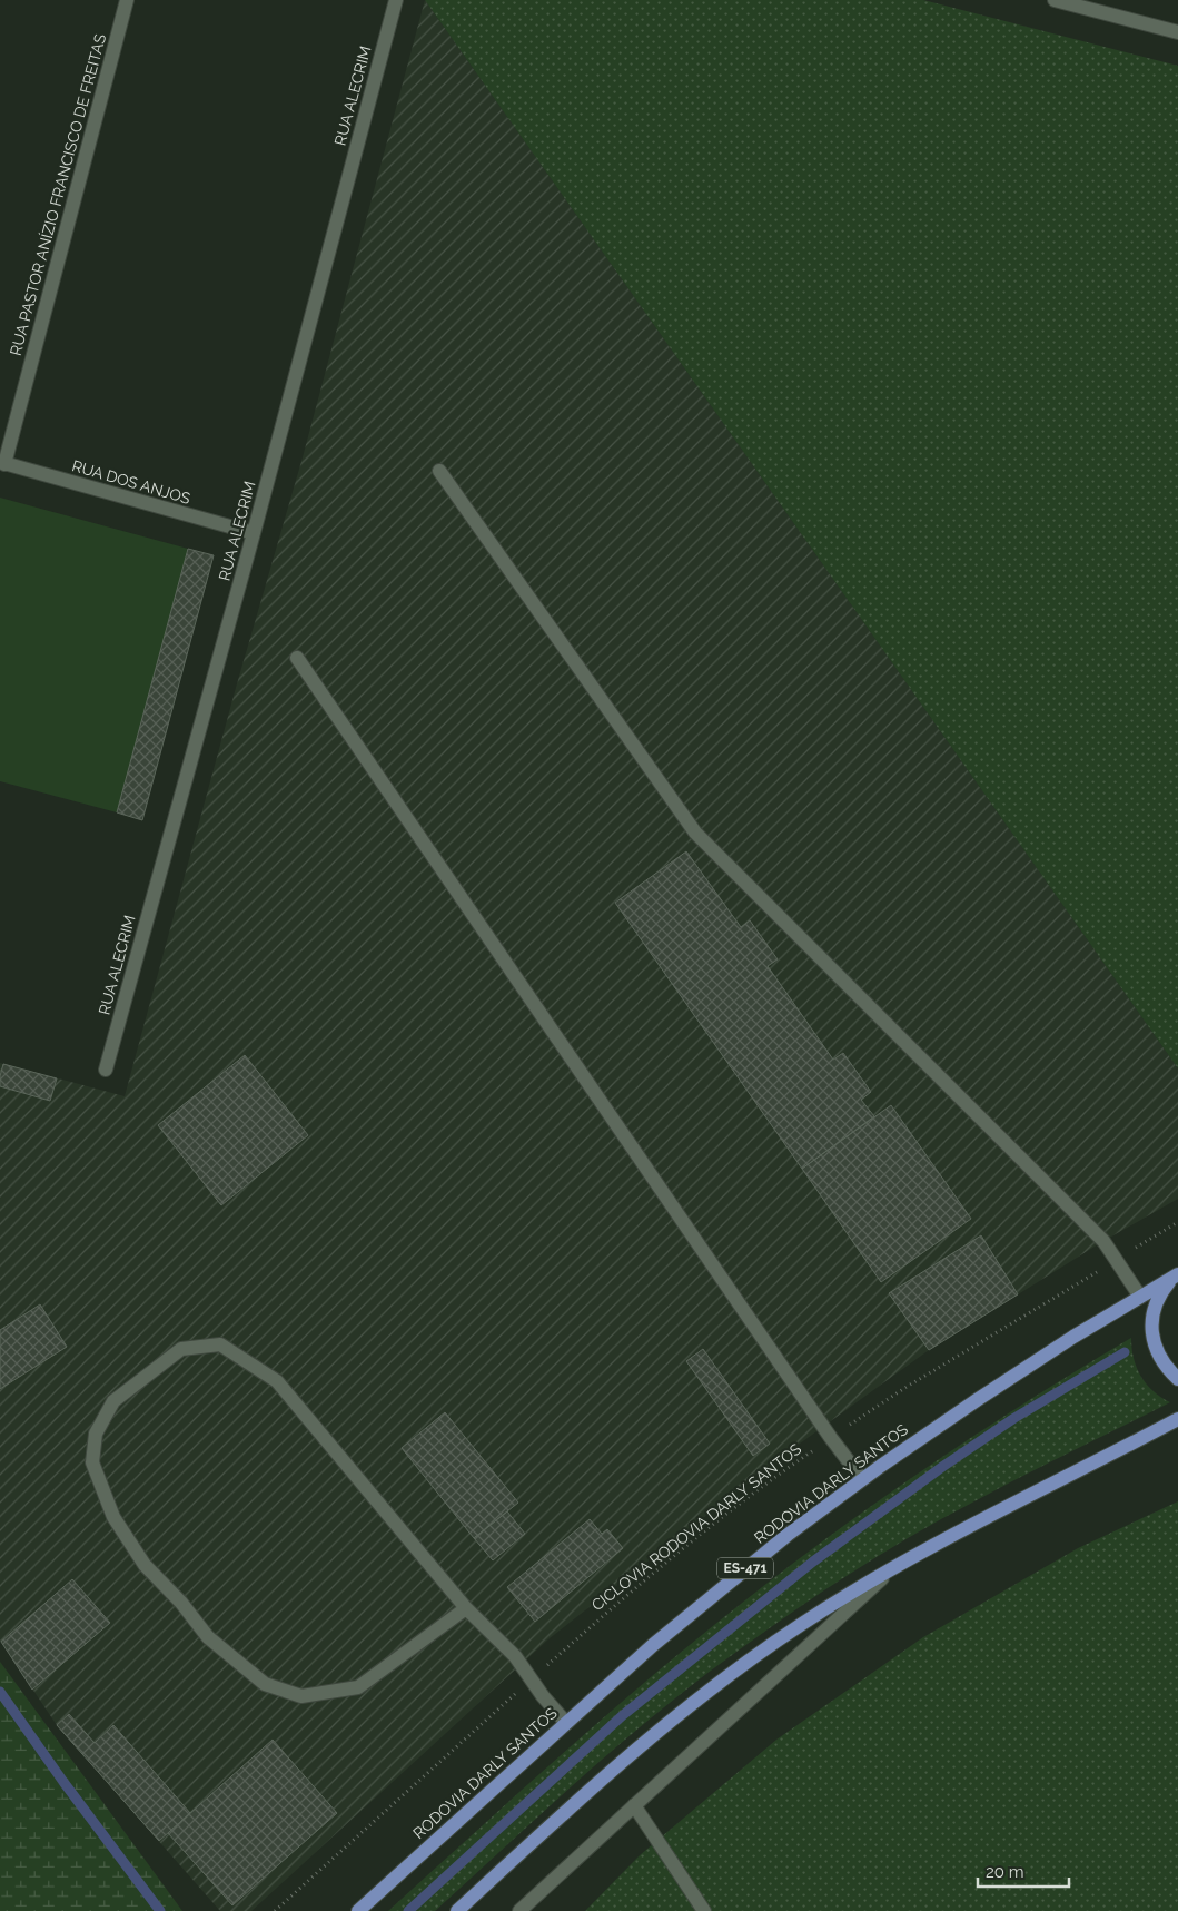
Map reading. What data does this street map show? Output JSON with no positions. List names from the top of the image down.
{
  "streets": {
    "main road": ["RODOVIA DARLY SANTOS", "ES-471"],
    "street": ["RUA ALECRIM", "RUA PASTOR ANÍZIO FRANCISCO DE FREITAS", "RUA DOS ANJOS"],
    "path": ["CICLOVIA RODOVIA DARLY SANTOS"]
  },
  "crossings": [
    ["RUA ALECRIM", "RUA DOS ANJOS"],
    ["RUA PASTOR ANÍZIO FRANCISCO DE FREITAS", "RUA DOS ANJOS"]
  ],
  "scale_bar": "20 m"
}
